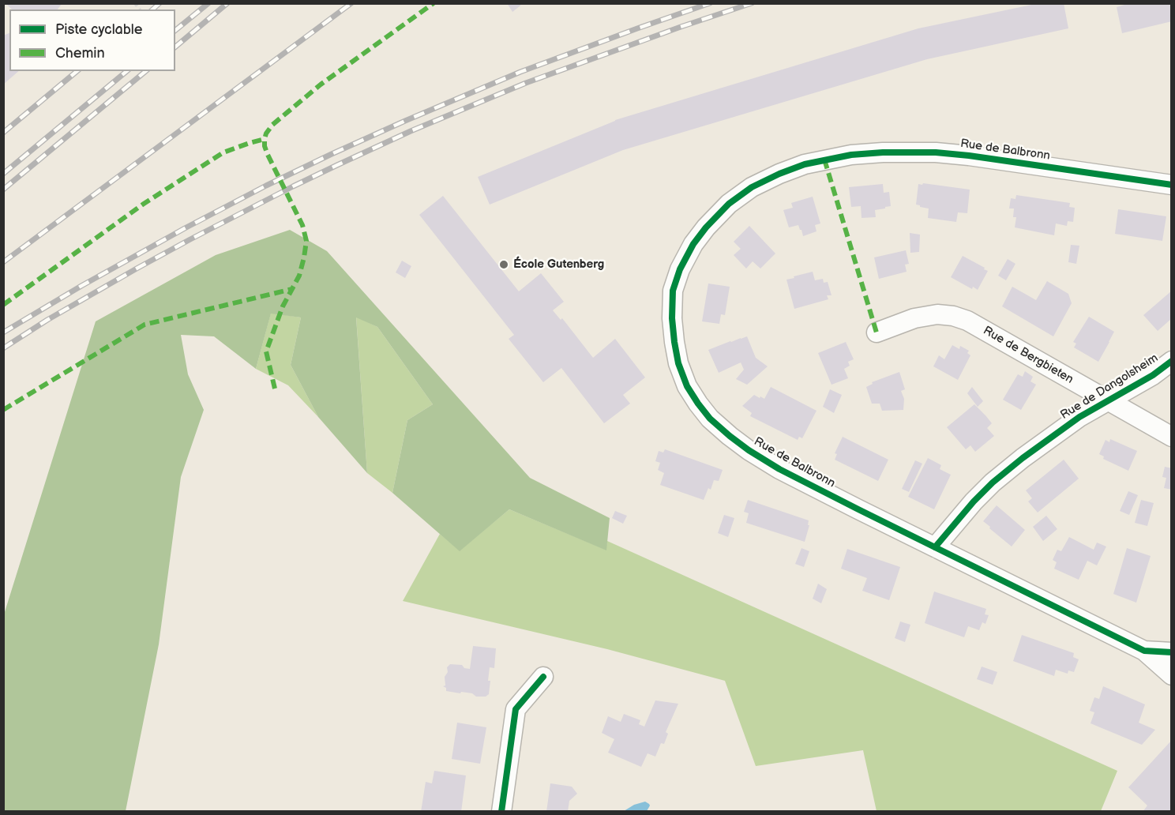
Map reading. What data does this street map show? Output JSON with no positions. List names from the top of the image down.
{
  "streets": {
    "street": ["Rue de Balbronn", "Rue de Bergbieten", "Rue de Dangolsheim"]
  },
  "crossings": [
    ["Rue de Balbronn", "Rue de Dangolsheim"],
    ["Rue de Bergbieten", "Rue de Dangolsheim"]
  ],
  "places": ["École Gutenberg"],
  "legend": ["Piste cyclable", "Chemin"]
}
